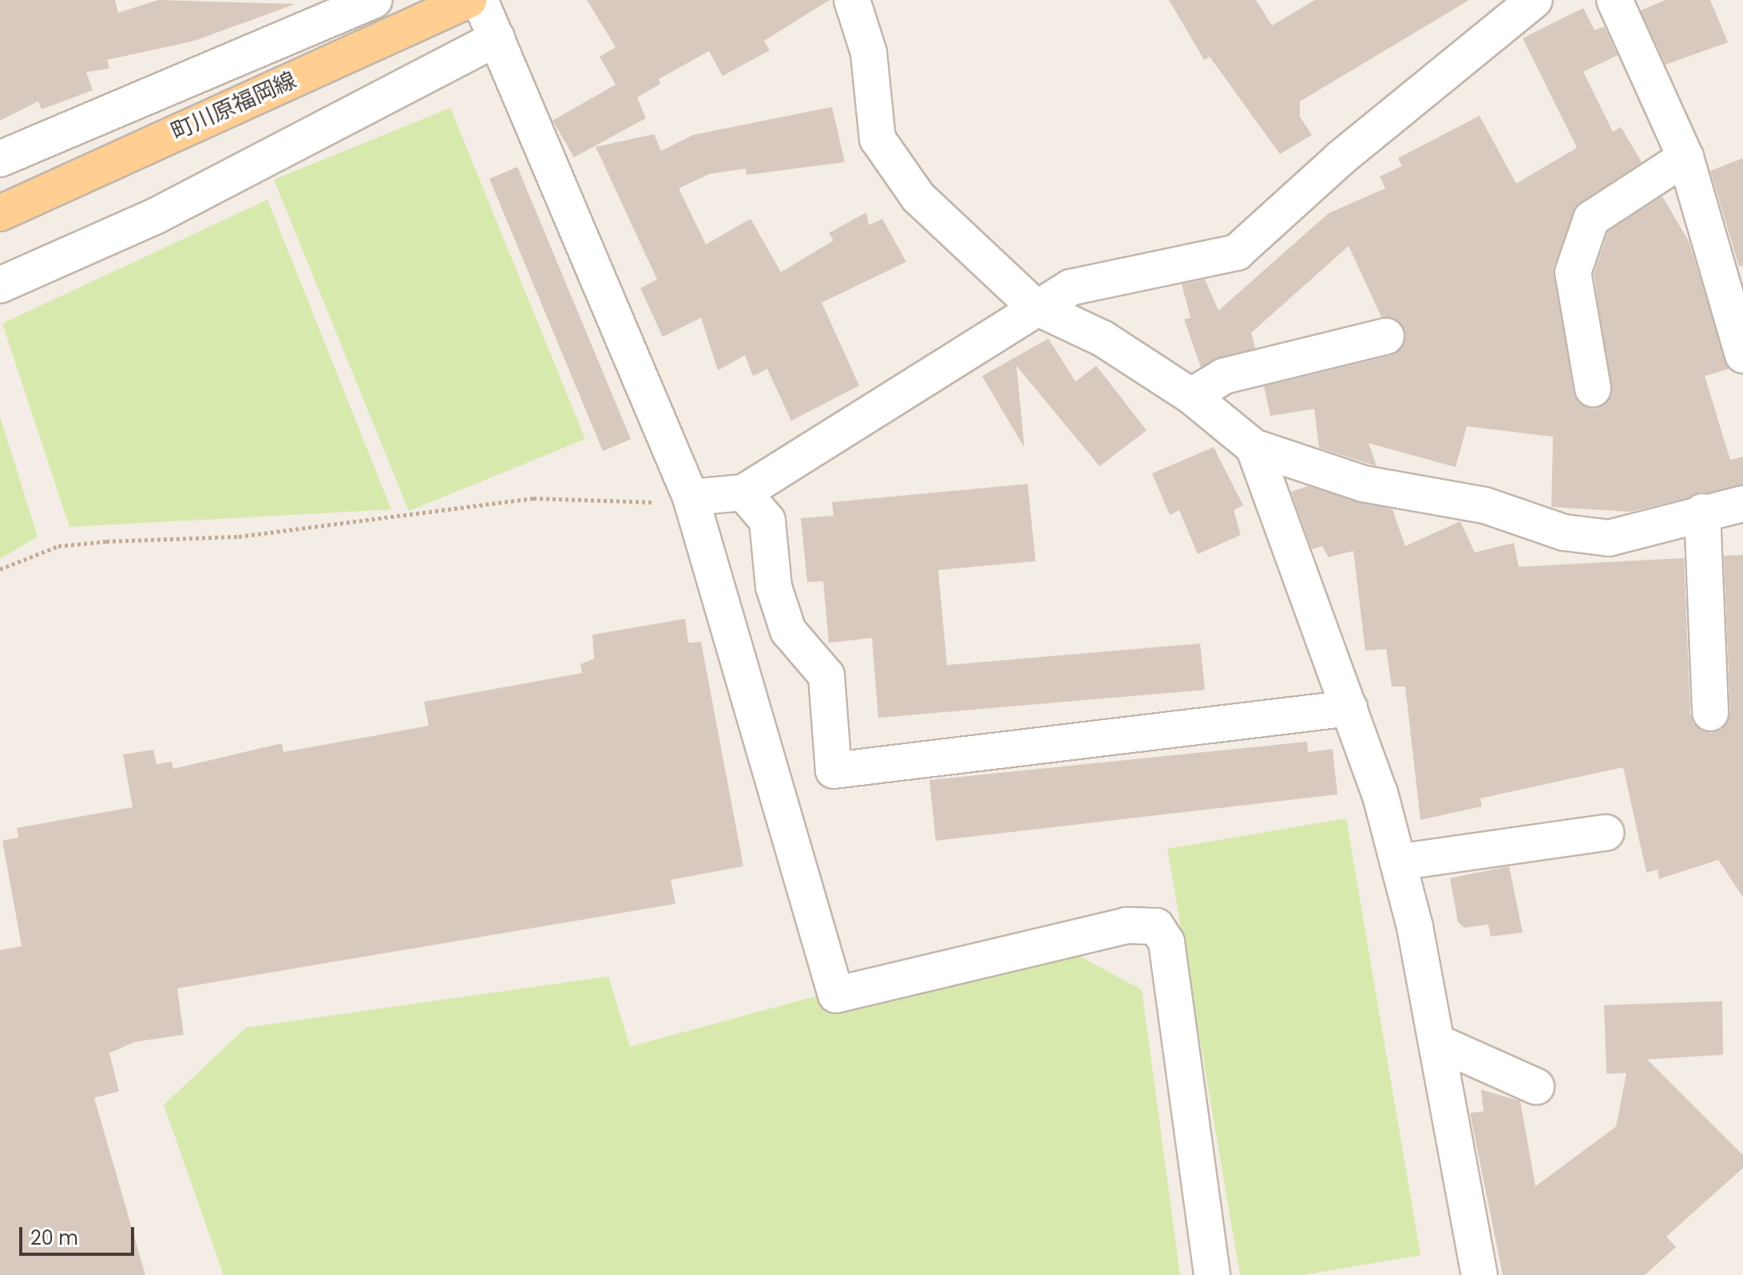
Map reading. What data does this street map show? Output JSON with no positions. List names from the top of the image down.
{
  "streets": {
    "main road": ["町川原福岡線"]
  },
  "scale_bar": "20 m"
}
